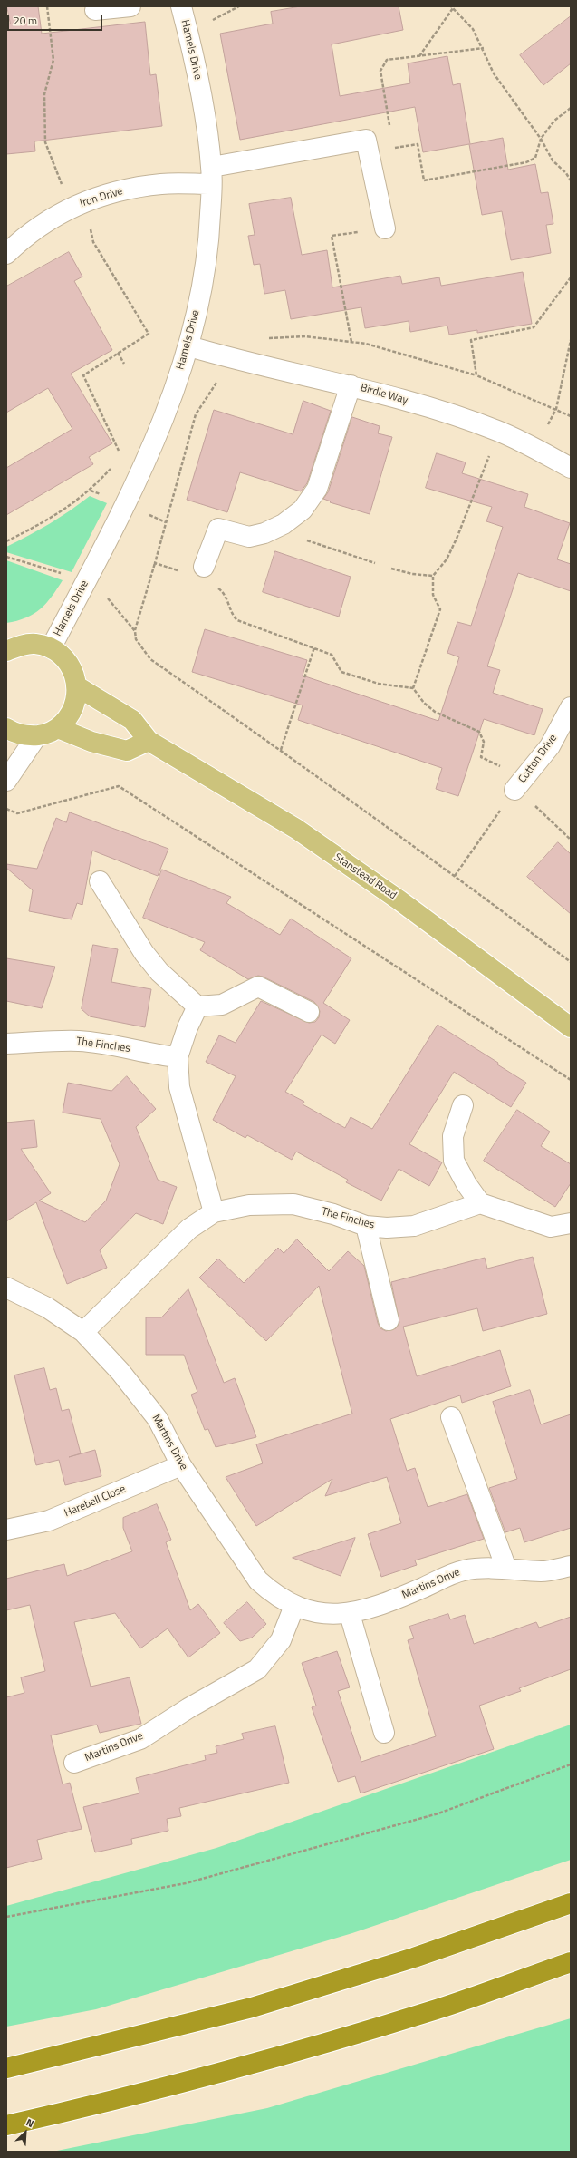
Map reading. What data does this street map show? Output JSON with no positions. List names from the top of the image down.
{
  "streets": {
    "main road": ["Stanstead Road"],
    "street": [
      "Hamels Drive",
      "Iron Drive",
      "Birdie Way",
      "Cotton Drive",
      "The Finches",
      "Martins Drive",
      "Harebell Close"
    ]
  },
  "crossings": [
    ["Hamels Drive", "Iron Drive"],
    ["Hamels Drive", "Birdie Way"],
    ["The Finches", "Martins Drive"],
    ["Martins Drive", "Harebell Close"]
  ],
  "scale_bar": "20 m",
  "north": "top right"
}
